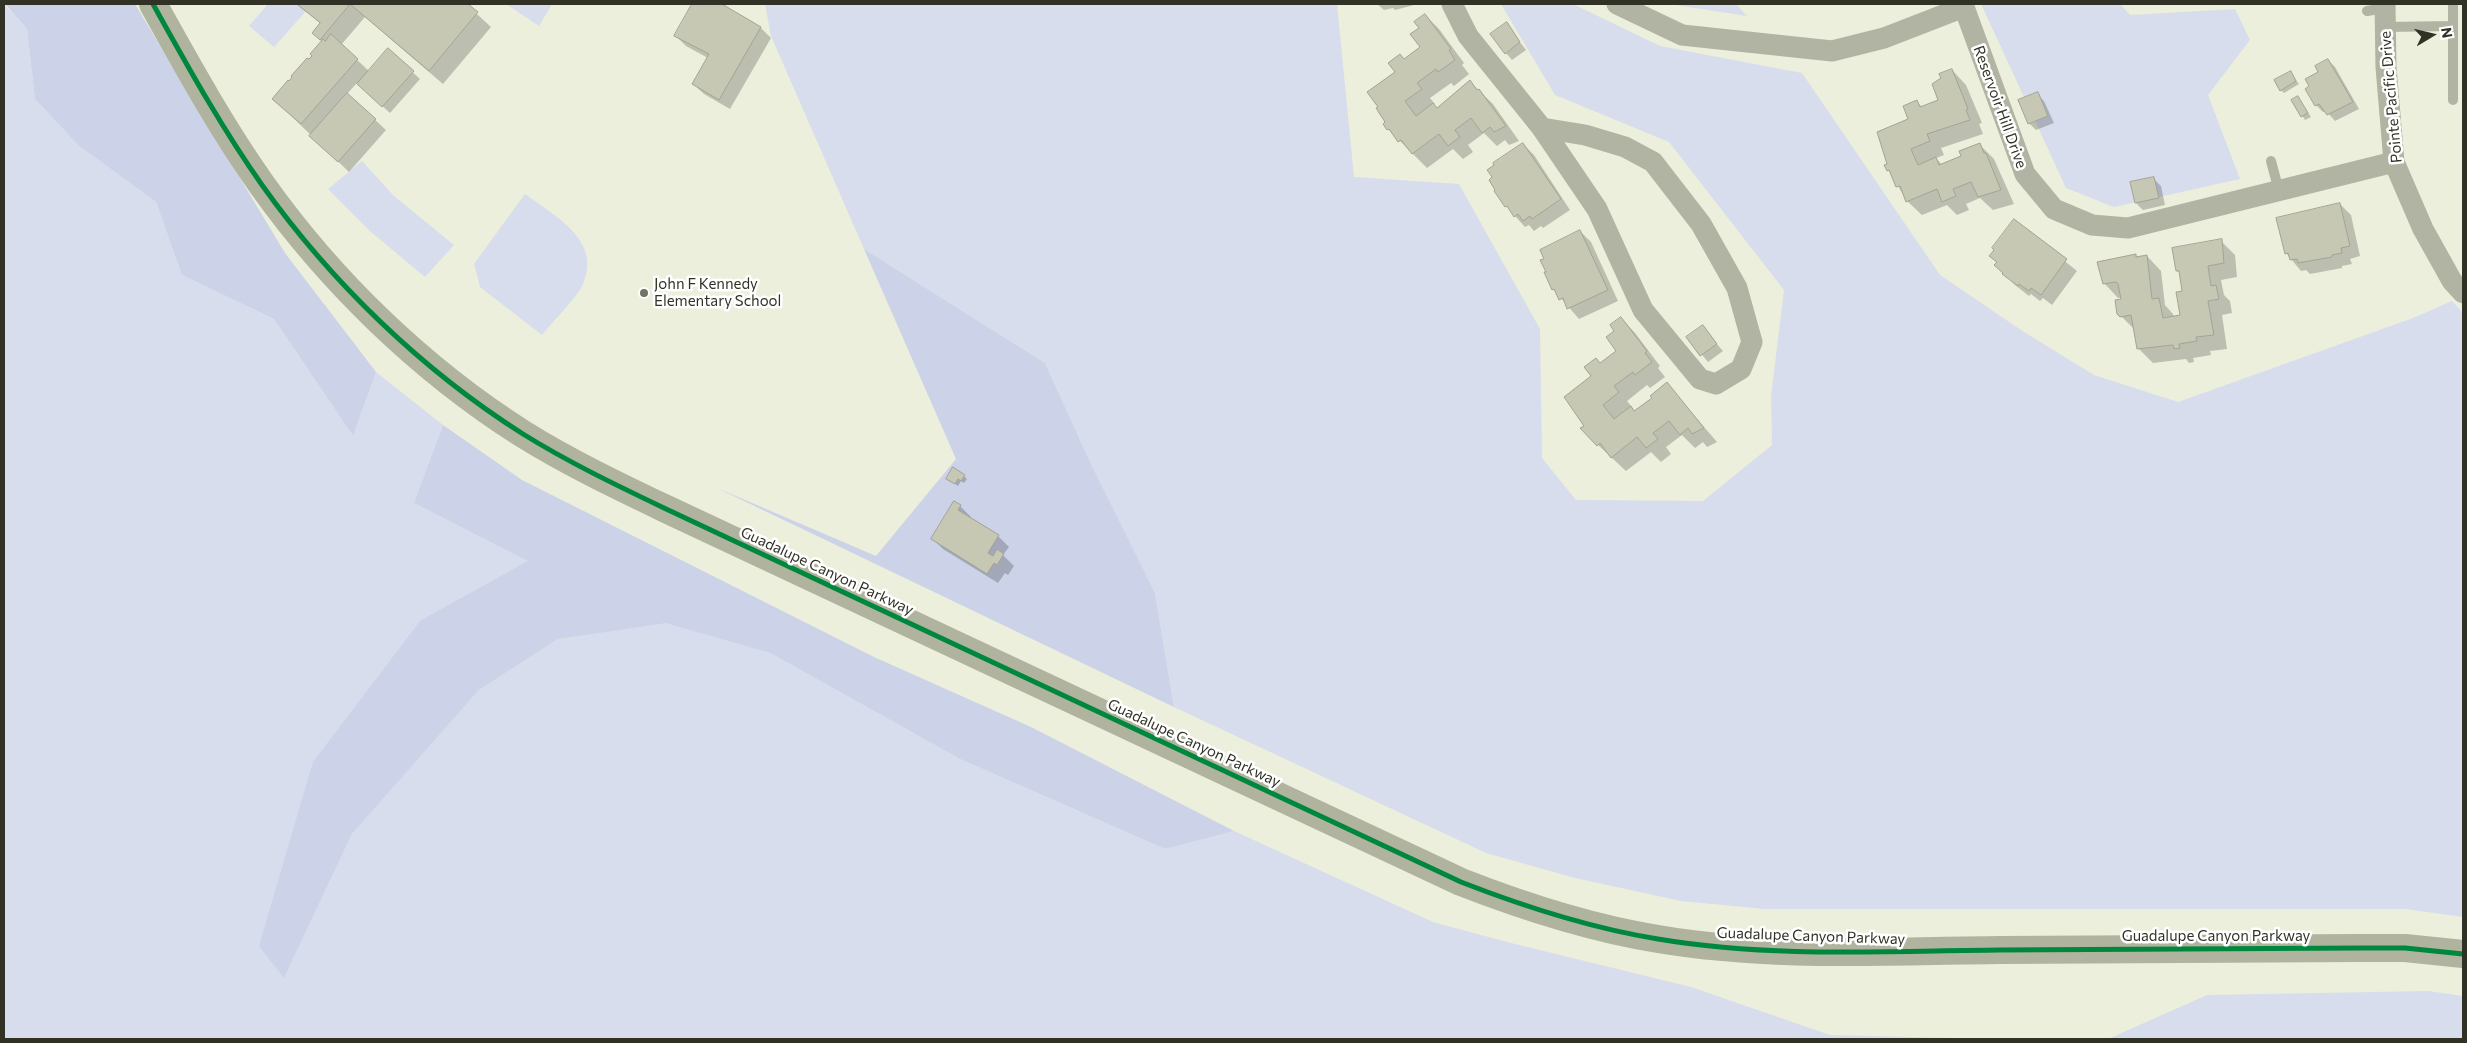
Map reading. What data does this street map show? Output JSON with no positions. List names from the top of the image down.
{
  "streets": {
    "main road": ["Guadalupe Canyon Parkway"],
    "street": ["Pointe Pacific Drive", "Reservoir Hill Drive"]
  },
  "crossings": [
    ["Pointe Pacific Drive", "Reservoir Hill Drive"]
  ],
  "places": ["John F Kennedy Elementary School"],
  "north": "right"
}
